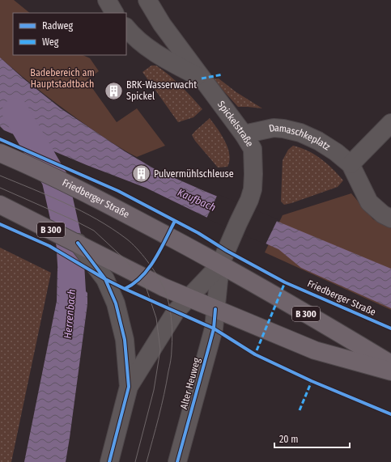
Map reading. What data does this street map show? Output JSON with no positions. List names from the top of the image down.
{
  "streets": {
    "main road": ["Friedberger Straße", "B 300"],
    "street": ["Spickelstraße", "Damaschkeplatz", "Alter Heuweg"]
  },
  "crossings": [
    ["Spickelstraße", "Damaschkeplatz"],
    ["Spickelstraße", "Friedberger Straße"],
    ["Spickelstraße", "Alter Heuweg"],
    ["Friedberger Straße", "Alter Heuweg"],
    ["B 300", "Alter Heuweg"]
  ],
  "water": ["Kaufbach", "Herrenbach"],
  "parks": ["Badebereich am Hauptstadtbach"],
  "places": {
    "building": ["BRK-Wasserwacht Spickel", "Pulvermühlschleuse"]
  },
  "legend": ["Radweg", "Weg"],
  "scale_bar": "20 m"
}
